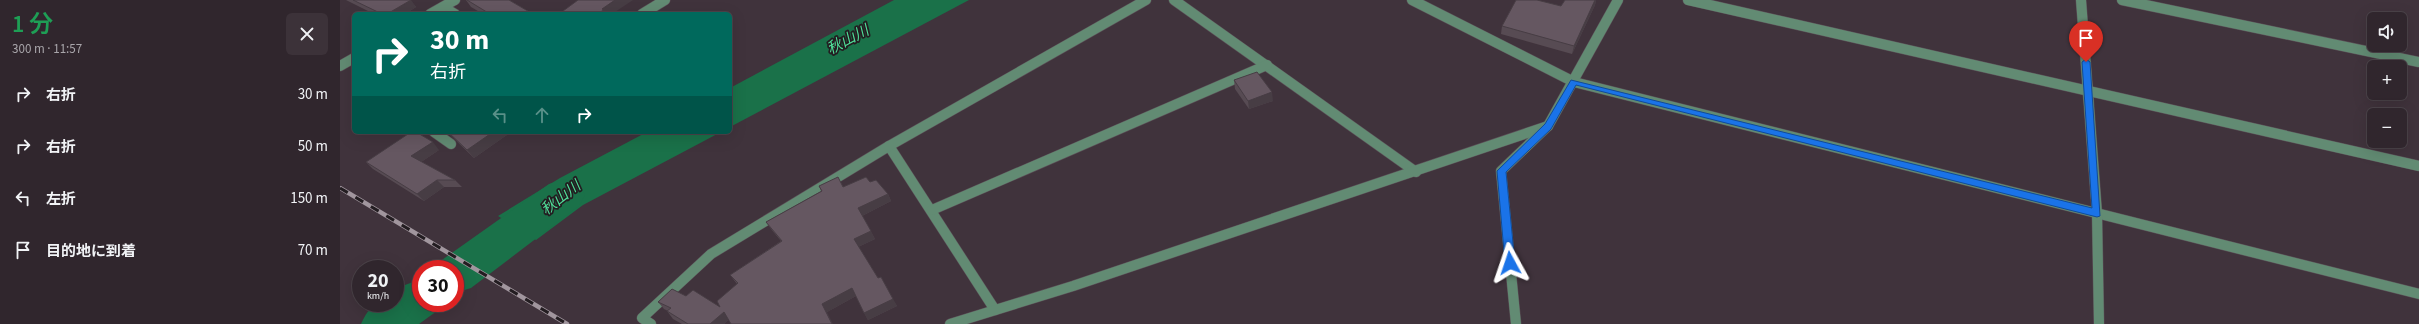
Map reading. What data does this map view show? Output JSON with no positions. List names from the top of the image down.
{
  "water": ["秋山川"],
  "page": {
    "heading": ["1 分", "300 m · 11:57"],
    "map_buttons": ["+", "−"],
    "turn": ["30 m", "右折"],
    "list": [
      {
        "name": "右折",
        "value": "30 m"
      },
      {
        "name": "右折",
        "value": "50 m"
      },
      {
        "name": "左折",
        "value": "150 m"
      },
      {
        "name": "目的地に到着",
        "value": "70 m"
      }
    ],
    "speed": "20 km/h",
    "limit": "30"
  }
}
